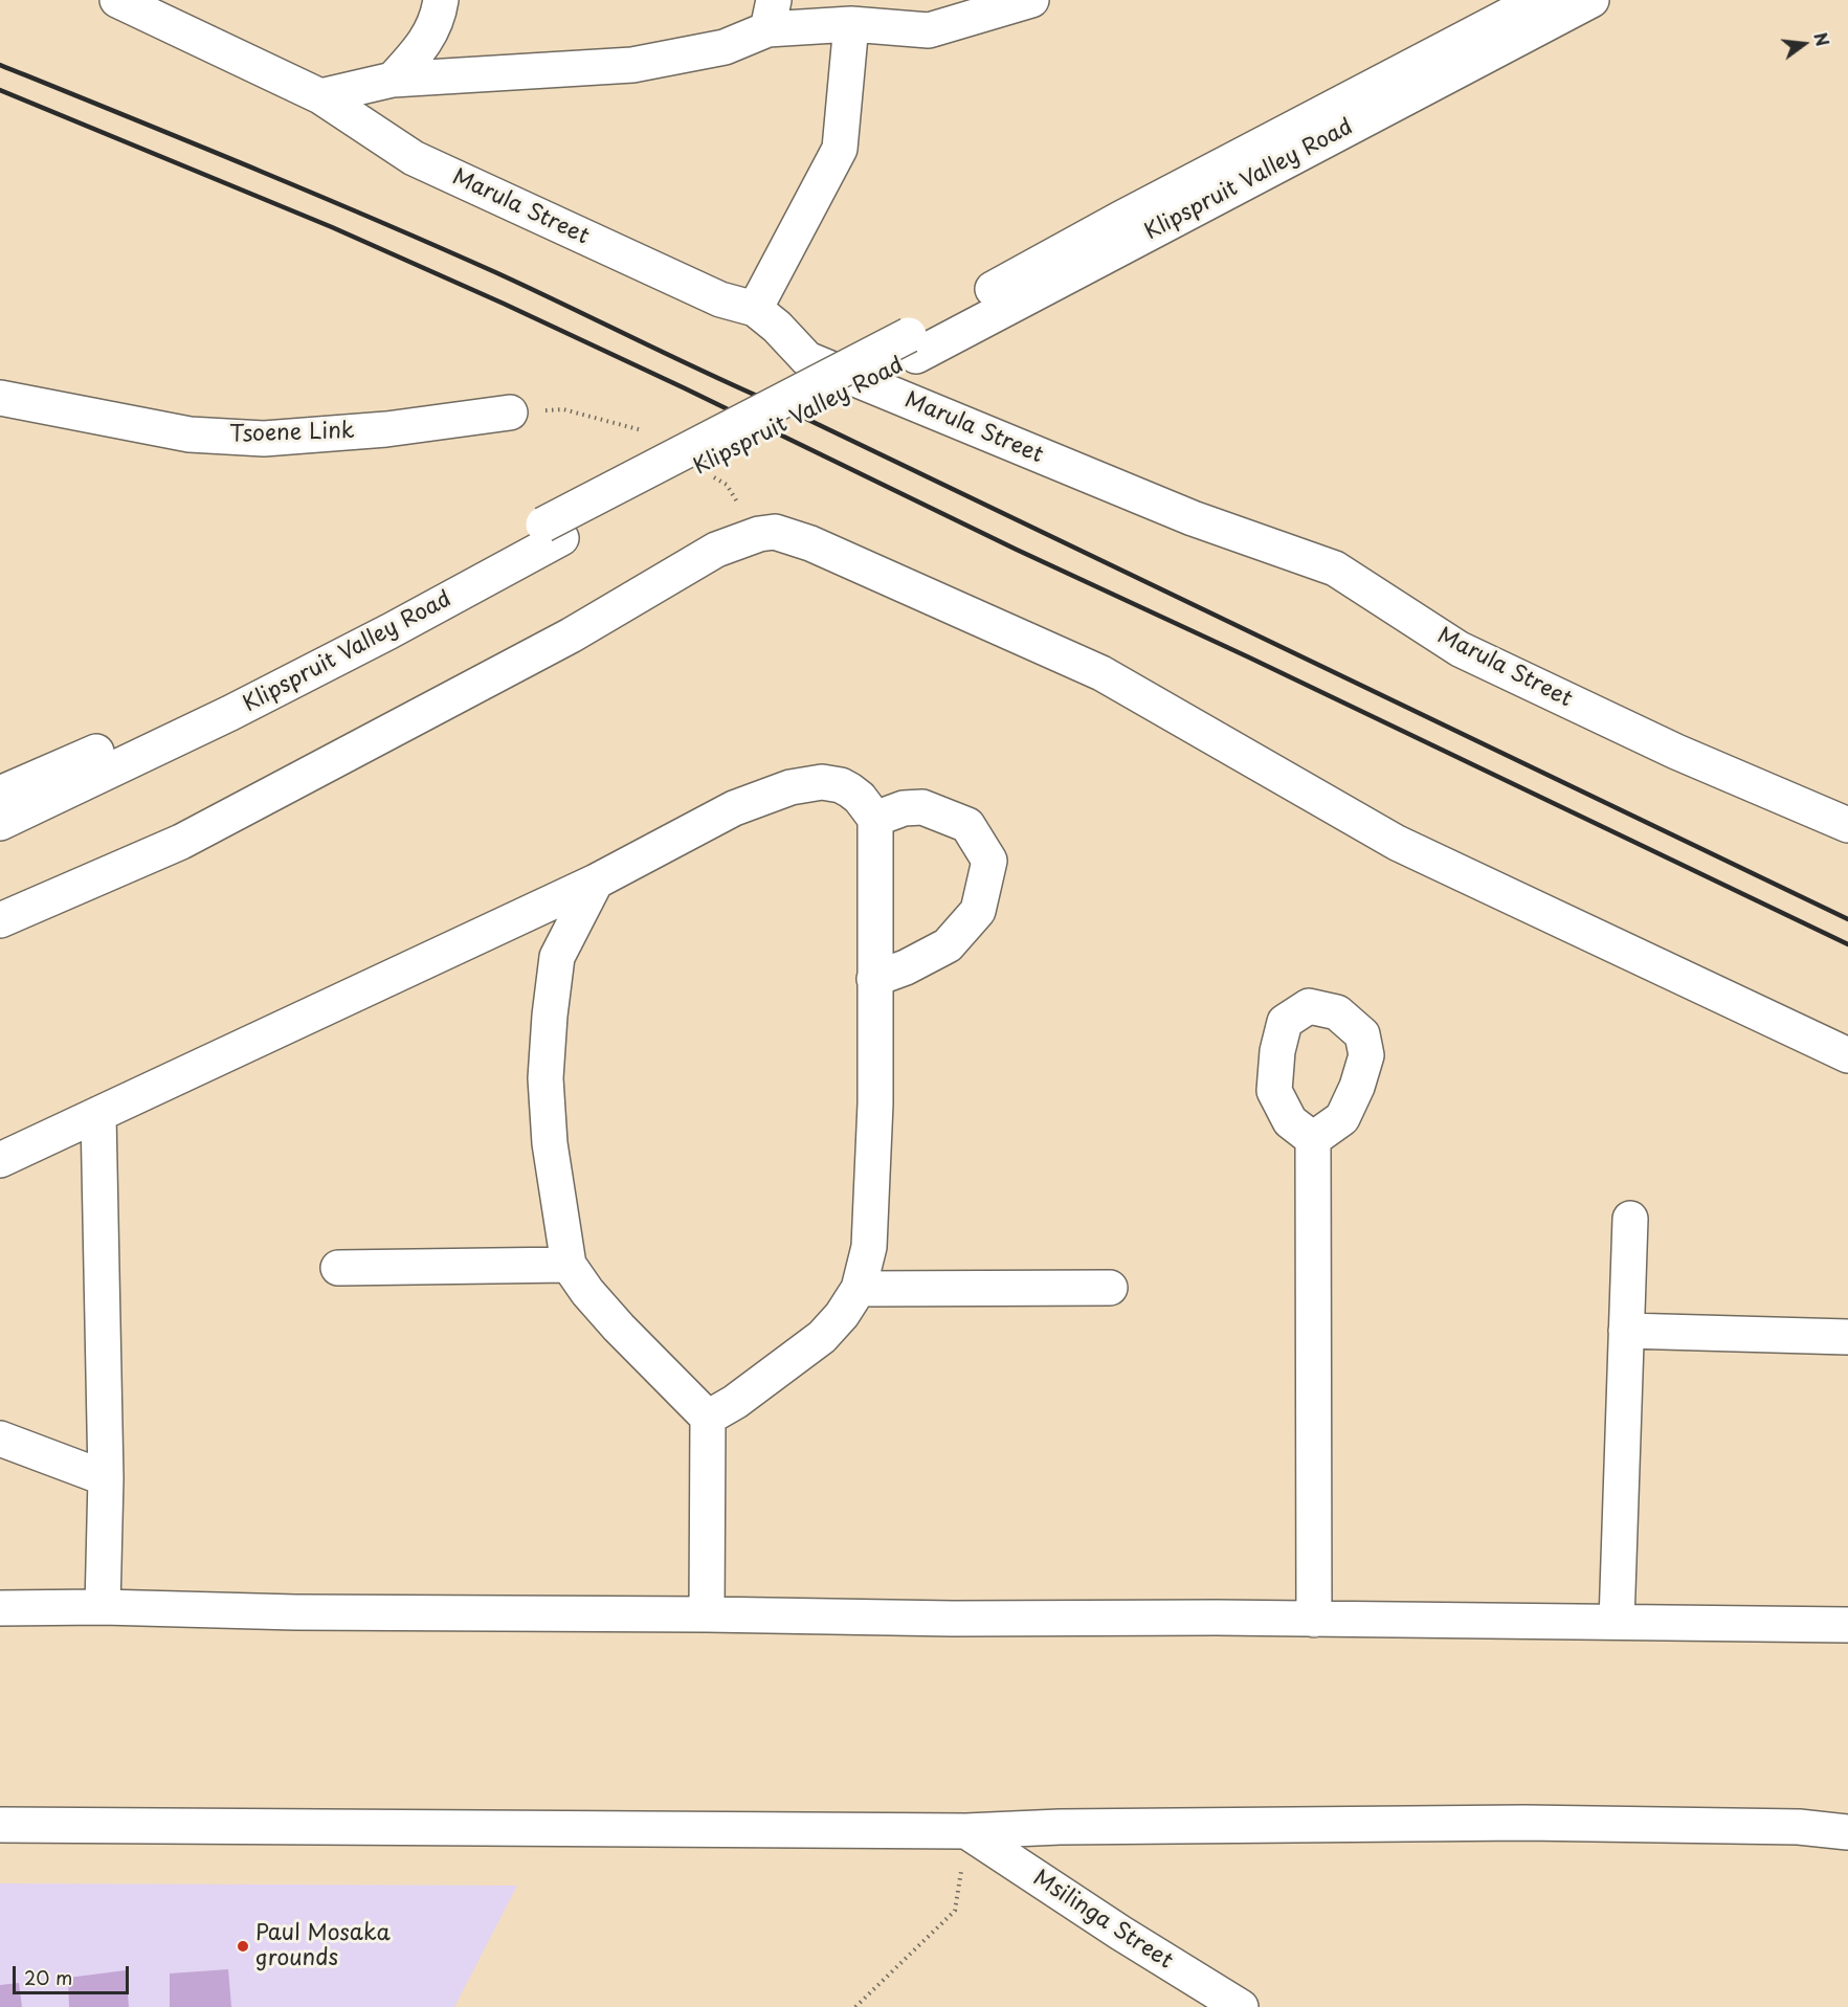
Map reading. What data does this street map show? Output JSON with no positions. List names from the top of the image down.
{
  "streets": {
    "street": [
      "Klipspruit Valley Road",
      "Marula Street",
      "Tsoene Link",
      "Msilinga Street"
    ]
  },
  "places": ["Paul Mosaka grounds"],
  "scale_bar": "20 m",
  "north": "right"
}
